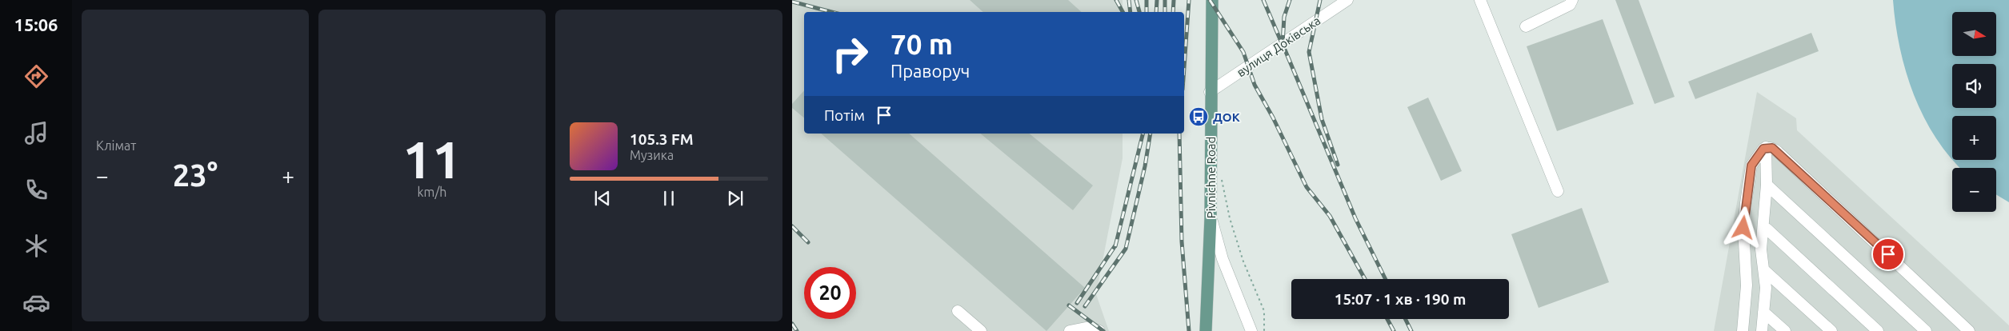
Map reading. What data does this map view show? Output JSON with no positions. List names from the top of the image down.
{
  "streets": {
    "main road": ["Pivnichne Road"],
    "street": ["вулиця Доківська"]
  },
  "crossings": [
    ["вулиця Доківська", "Pivnichne Road"]
  ],
  "places": {
    "bus stop": ["ДОК"]
  },
  "north": "right",
  "page": {
    "tabs": "15:06",
    "tile": [
      "Клімат",
      ["11", "km/h"]
    ],
    "map_buttons": ["+", "−"],
    "turn": ["70 m", "Праворуч"],
    "then": "Потім",
    "song": ["105.3 FM", "Музика"],
    "heat": ["−", "23°", "+"],
    "limit": "20",
    "trip": "15:07 · 1 хв · 190 m"
  }
}
